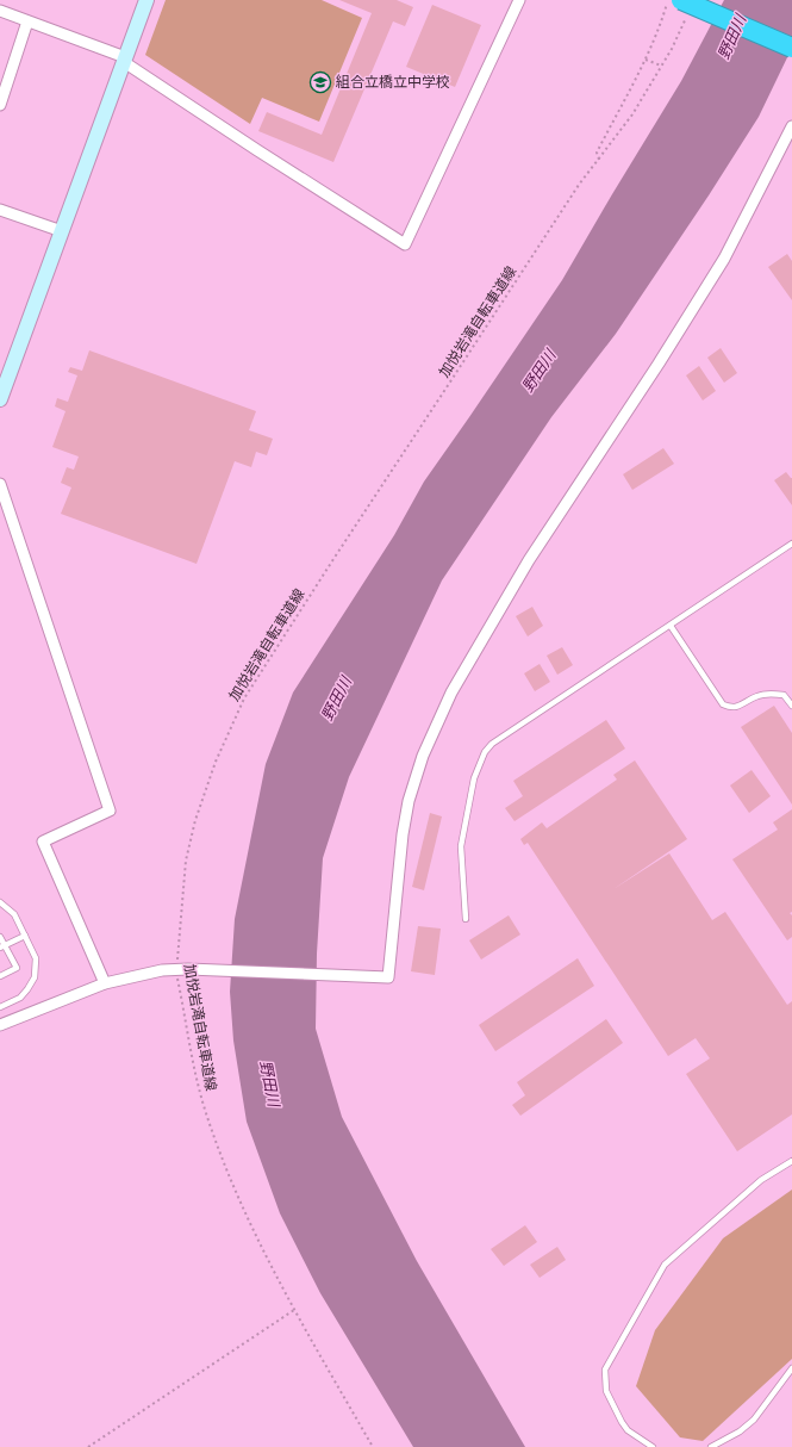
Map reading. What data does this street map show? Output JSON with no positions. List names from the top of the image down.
{
  "streets": {
    "path": ["加悦岩滝自転車道線"]
  },
  "water": ["野田川"],
  "places": {
    "school or university": ["組合立橋立中学校"]
  }
}
